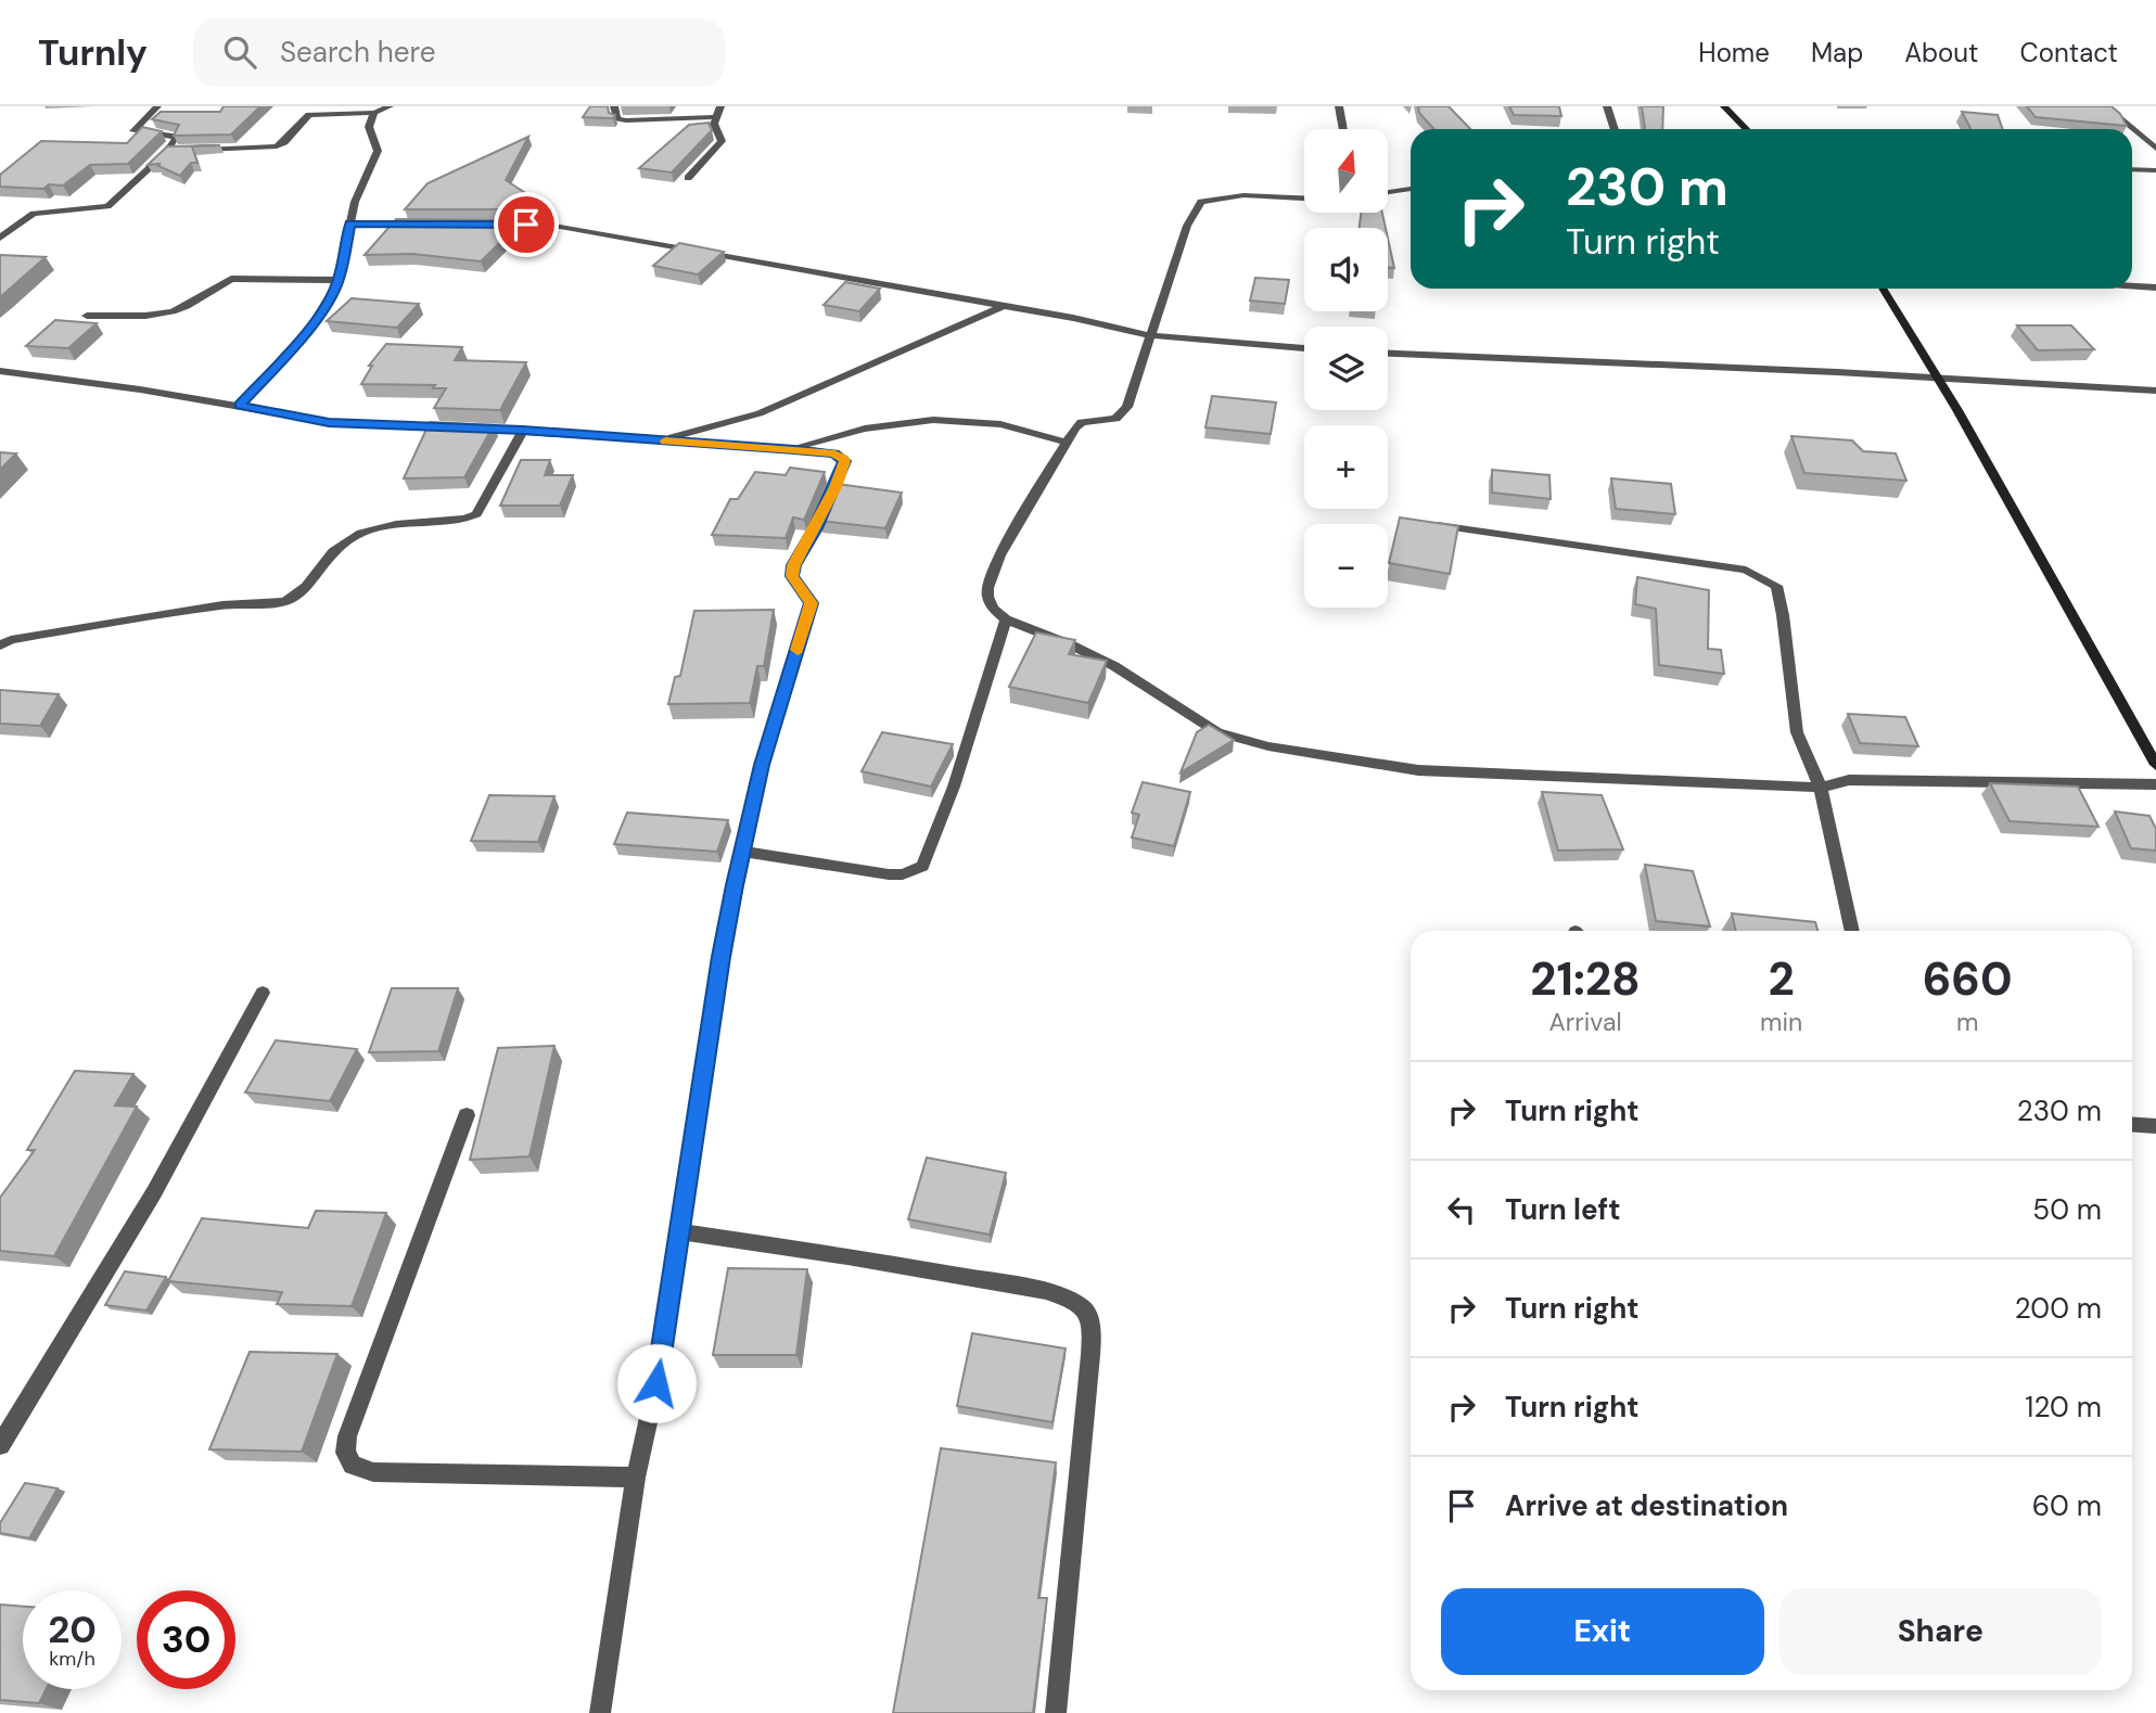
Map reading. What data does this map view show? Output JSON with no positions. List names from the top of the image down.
{
  "north": "top",
  "page": {
    "header": "Turnly",
    "search": "Search here",
    "nav": [
      "Home",
      "Map",
      "About",
      "Contact"
    ],
    "map_buttons": ["+", "−"],
    "turn": ["230 m", "Turn right"],
    "eta": [
      "21:28",
      "Arrival",
      "2",
      "min",
      "660",
      "m"
    ],
    "list": [
      {
        "name": "Turn right",
        "value": "230 m"
      },
      {
        "name": "Turn left",
        "value": "50 m"
      },
      {
        "name": "Turn right",
        "value": "200 m"
      },
      {
        "name": "Turn right",
        "value": "120 m"
      },
      {
        "name": "Arrive at destination",
        "value": "60 m"
      }
    ],
    "buttons": ["Exit", "Share"],
    "speed": "20 km/h",
    "limit": "30"
  }
}
